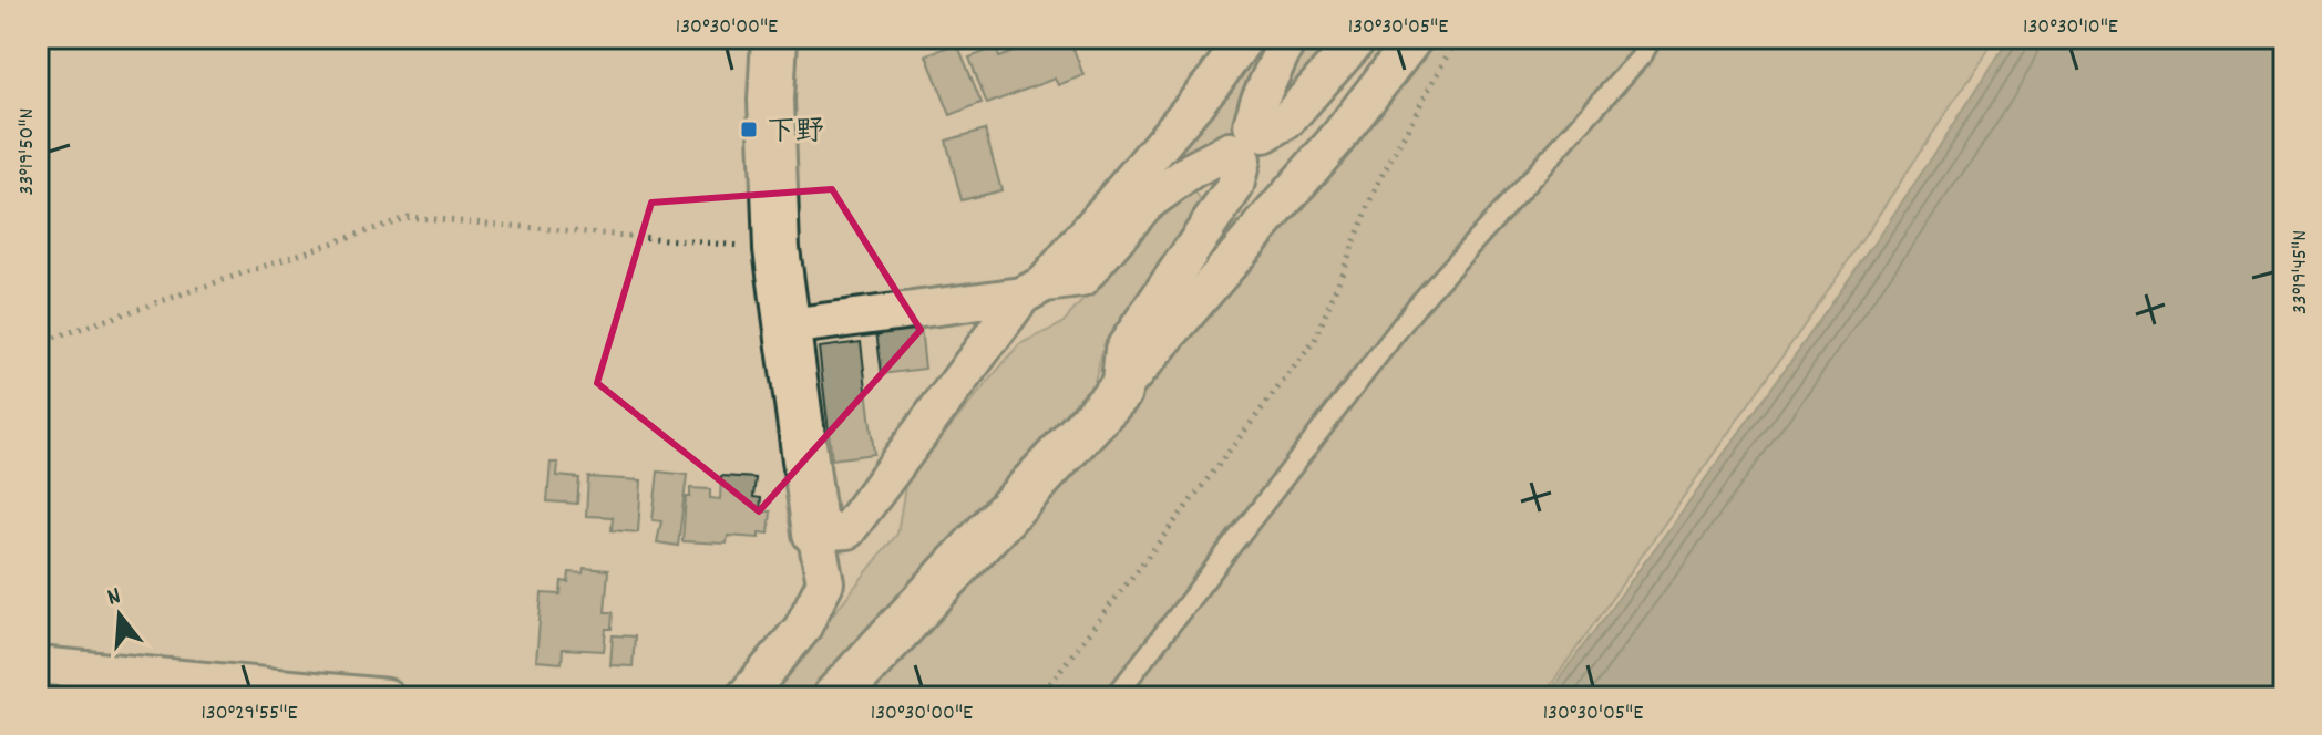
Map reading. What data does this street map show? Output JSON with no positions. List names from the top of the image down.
{
  "places": {
    "transit": ["下野"]
  },
  "north": "top",
  "coordinates": [
    "130°30'00\"E",
    "130°30'05\"E",
    "130°30'10\"E",
    "33°19'50\"N",
    "33°19'45\"N",
    "130°29'55\"E"
  ]
}
